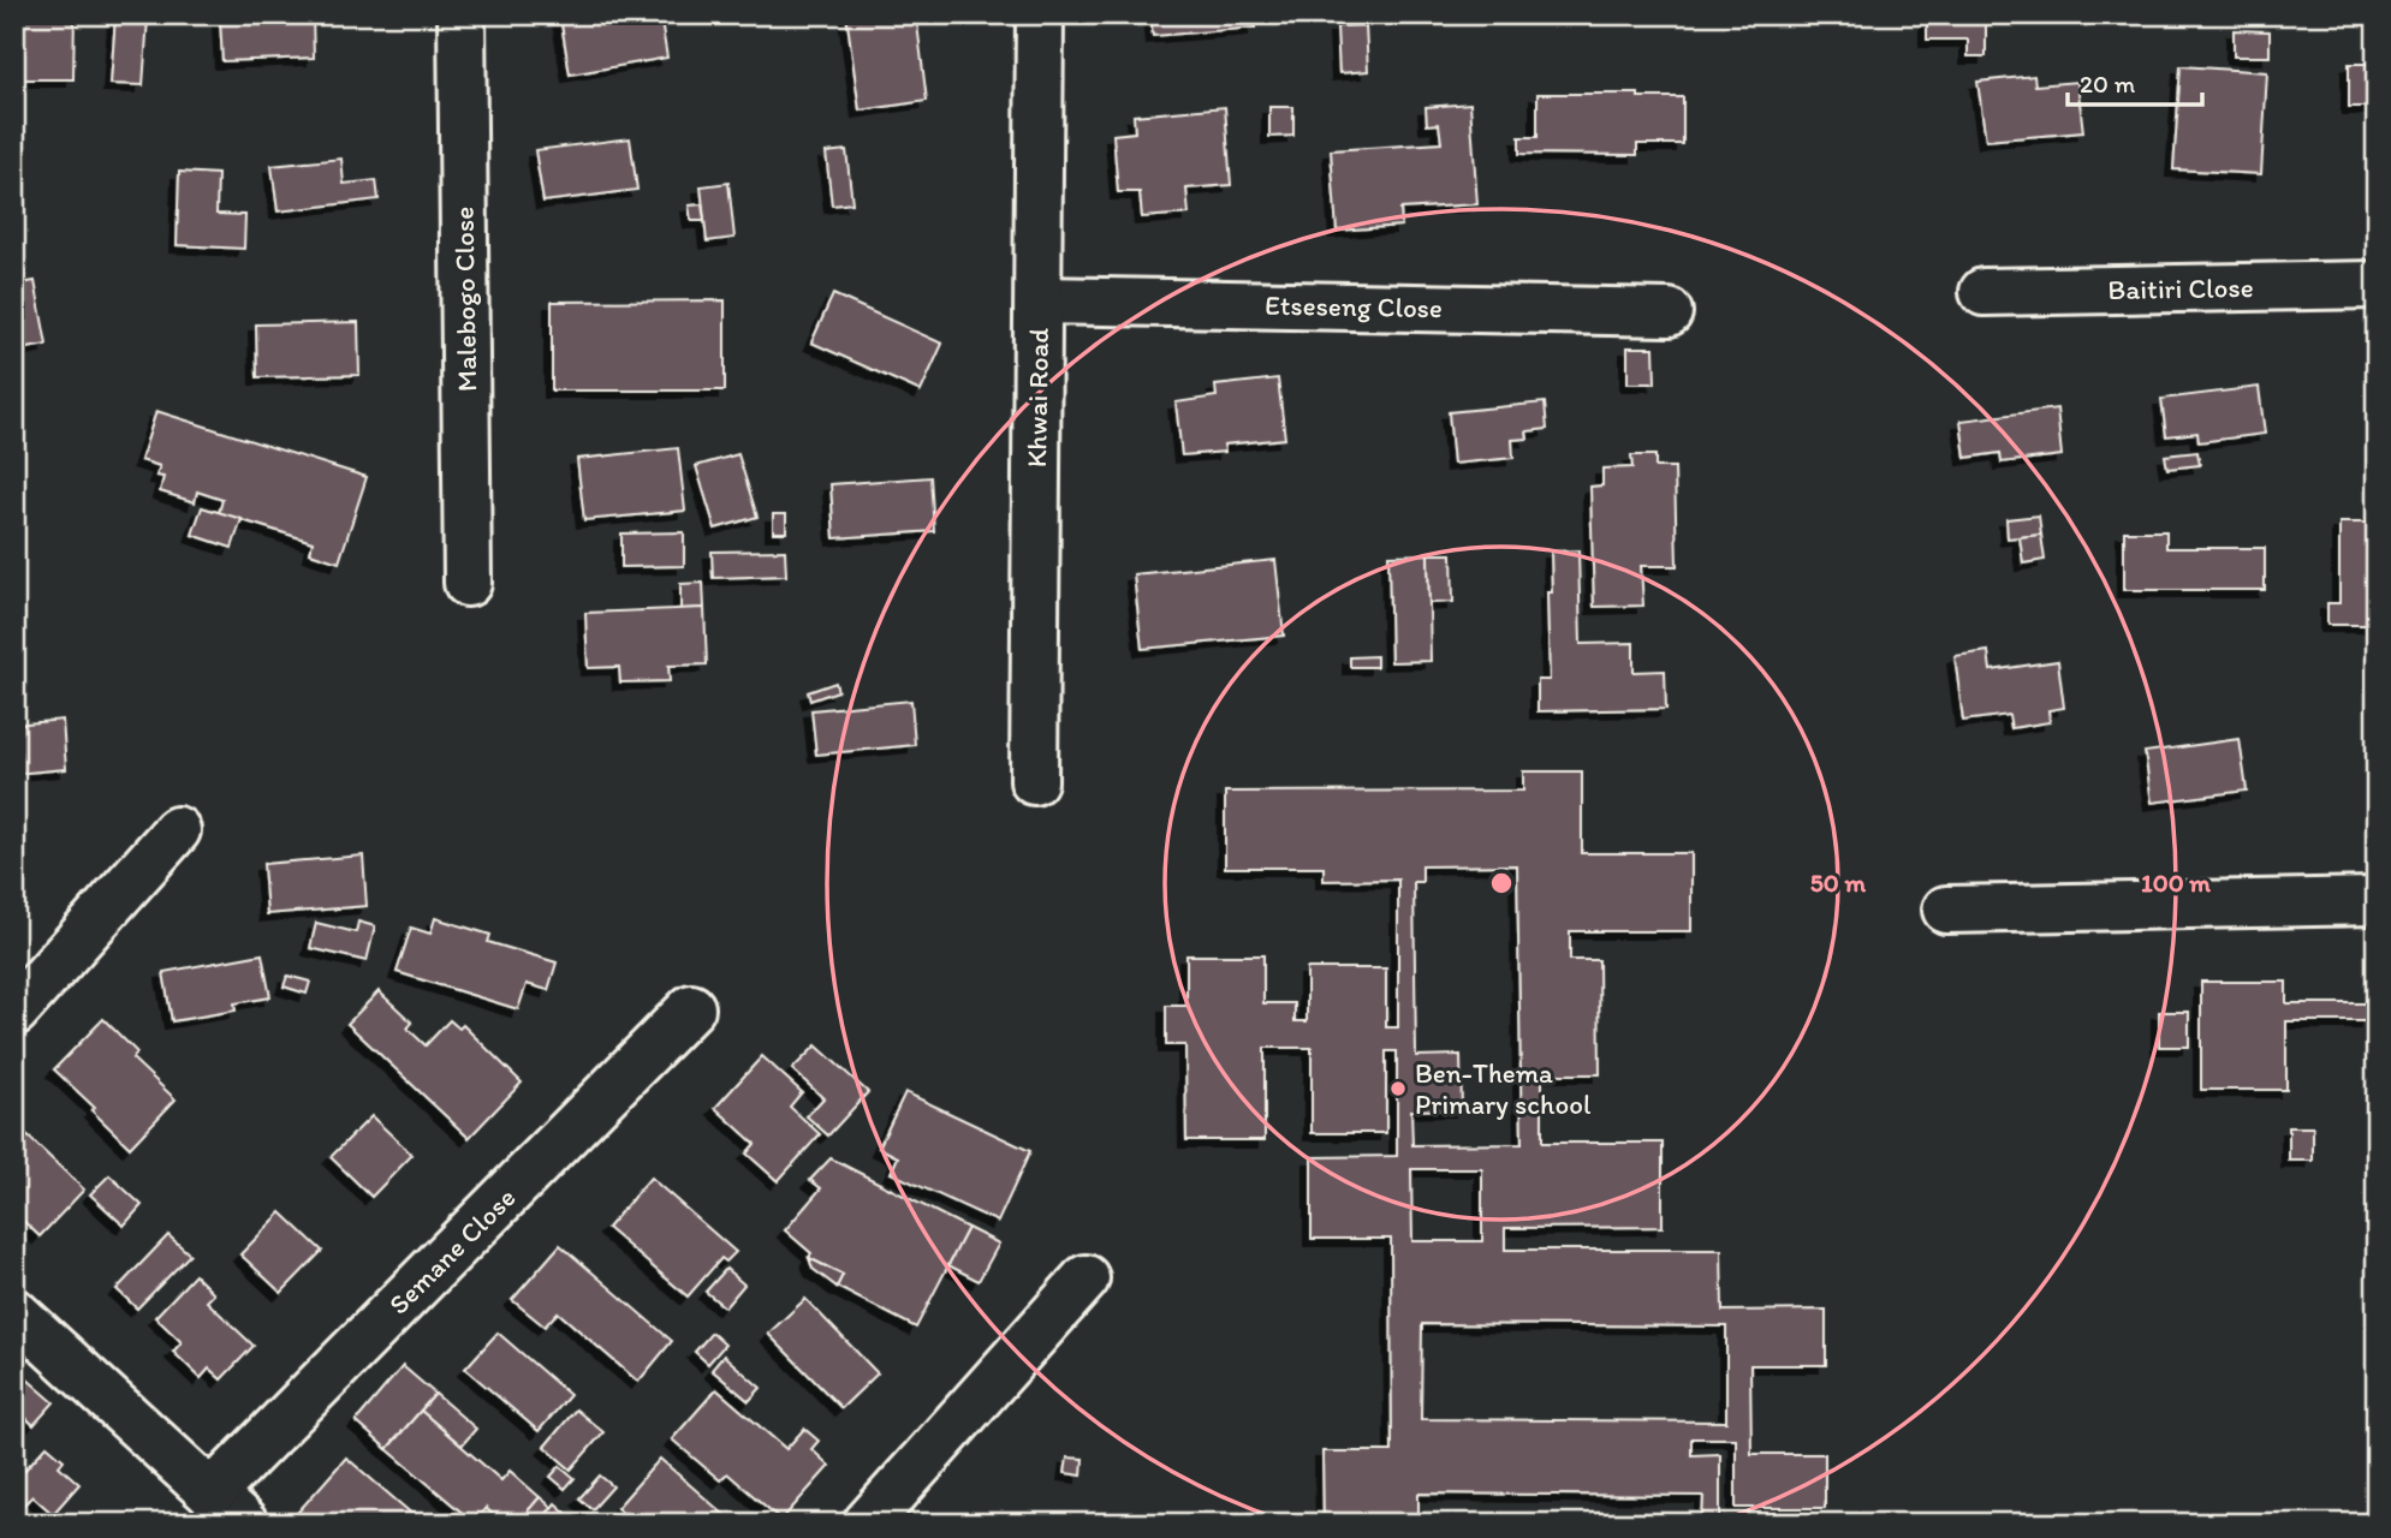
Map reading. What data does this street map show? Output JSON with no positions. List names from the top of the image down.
{
  "streets": {
    "street": [
      "Baitiri Close",
      "Malebogo Close",
      "Etseseng Close",
      "Khwai Road",
      "Semane Close"
    ]
  },
  "crossings": [
    ["Etseseng Close", "Khwai Road"]
  ],
  "places": ["Ben-Thema Primary school"],
  "scale_bar": "20 m",
  "rings": ["50 m", "100 m"]
}
